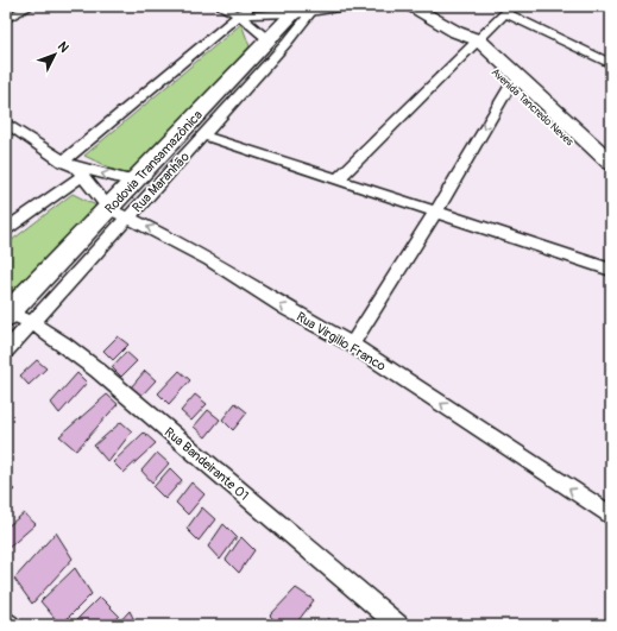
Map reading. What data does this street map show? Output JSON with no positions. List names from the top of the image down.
{
  "streets": {
    "main road": ["Avenida Tancredo Neves", "Rodovia Transamazônica"],
    "street": ["Rua Maranhão", "Rua Virgilio Franco", "Rua Bandeirante 01"]
  },
  "crossings": [
    ["Rodovia Transamazônica", "Rua Maranhão"],
    ["Rodovia Transamazônica", "Rua Virgilio Franco"],
    ["Rodovia Transamazônica", "Rua Bandeirante 01"],
    ["Rua Maranhão", "Rua Virgilio Franco"],
    ["Rua Maranhão", "Rua Bandeirante 01"]
  ],
  "north": "top right"
}
